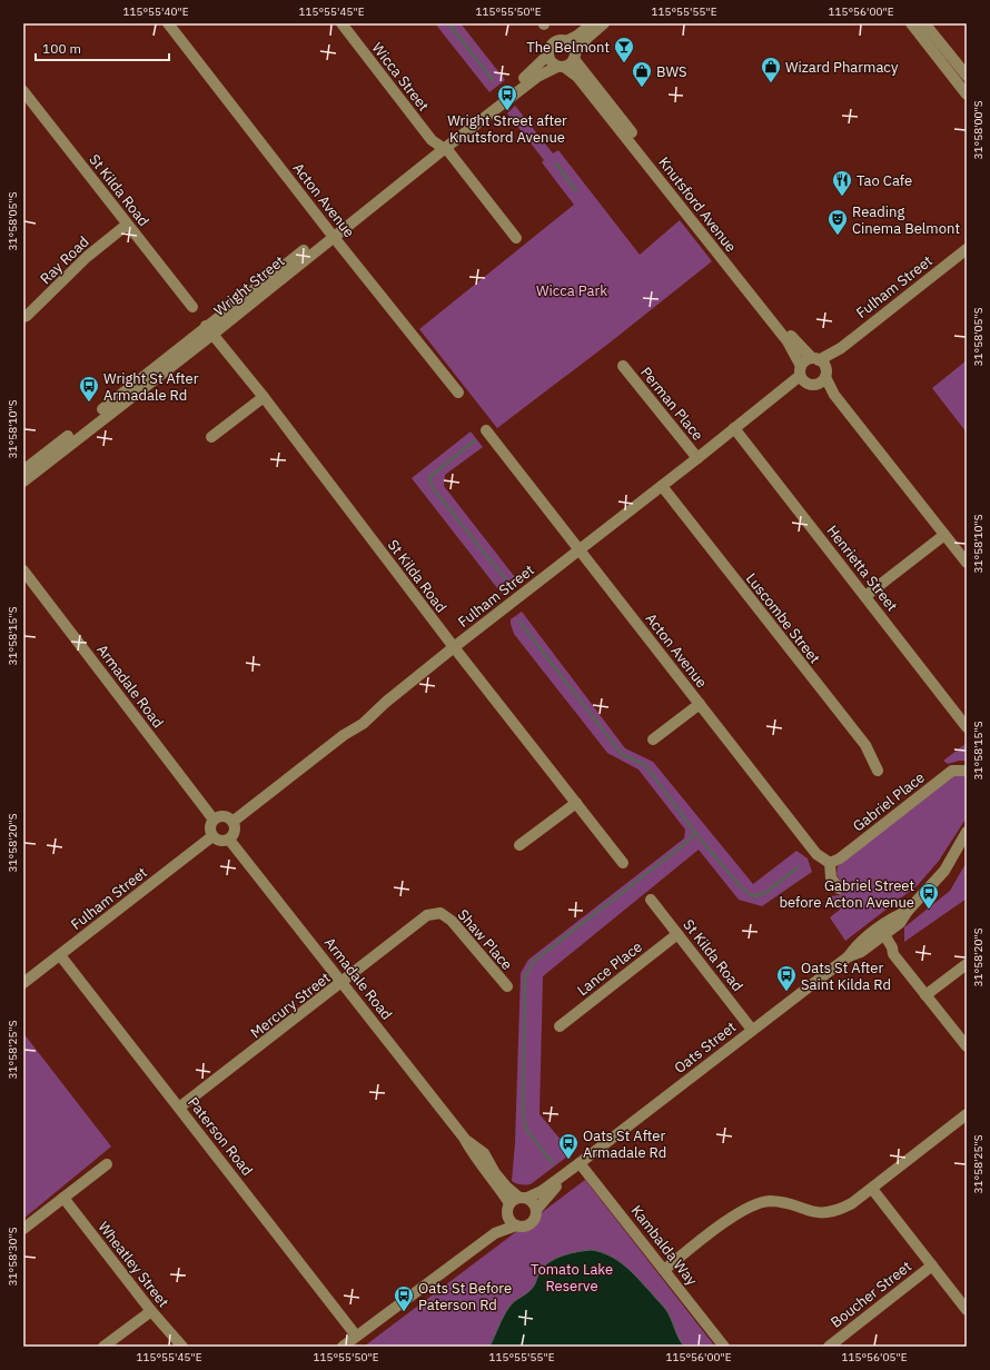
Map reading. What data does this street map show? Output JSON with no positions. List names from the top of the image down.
{
  "streets": {
    "street": [
      "Wicca Street",
      "St Kilda Road",
      "Acton Avenue",
      "Knutsford Avenue",
      "Ray Road",
      "Wright Street",
      "Fulham Street",
      "Perman Place",
      "Henrietta Street",
      "Luscombe Street",
      "Armadale Road",
      "Gabriel Place",
      "Shaw Place",
      "Lance Place",
      "Mercury Street",
      "Oats Street",
      "Paterson Road",
      "Kambalda Way",
      "Wheatley Street",
      "Boucher Street"
    ]
  },
  "crossings": [
    ["Wicca Street", "Wright Street"],
    ["St Kilda Road", "Ray Road"],
    ["St Kilda Road", "Wright Street"],
    ["St Kilda Road", "Fulham Street"],
    ["St Kilda Road", "Lance Place"],
    ["St Kilda Road", "Oats Street"],
    ["Acton Avenue", "Wright Street"],
    ["Acton Avenue", "Fulham Street"],
    ["Acton Avenue", "Gabriel Place"],
    ["Knutsford Avenue", "Wright Street"],
    ["Knutsford Avenue", "Fulham Street"],
    ["Fulham Street", "Perman Place"],
    ["Fulham Street", "Henrietta Street"],
    ["Fulham Street", "Luscombe Street"],
    ["Fulham Street", "Armadale Road"],
    ["Fulham Street", "Paterson Road"],
    ["Armadale Road", "Mercury Street"],
    ["Armadale Road", "Oats Street"],
    ["Shaw Place", "Mercury Street"],
    ["Mercury Street", "Paterson Road"],
    ["Oats Street", "Paterson Road"],
    ["Oats Street", "Kambalda Way"]
  ],
  "parks": ["Wicca Park", "Tomato Lake Reserve"],
  "places": {
    "bar": ["The Belmont"],
    "shop": ["Wizard Pharmacy", "BWS"],
    "bus stop": [
      "Wright Street after Knutsford Avenue",
      "Wright St After Armadale Rd",
      "Gabriel Street before Acton Avenue",
      "Oats St After Saint Kilda Rd",
      "Oats St After Armadale Rd",
      "Oats St Before Paterson Rd"
    ],
    "restaurant": ["Tao Cafe"],
    "theatre": ["Reading Cinema Belmont"]
  },
  "scale_bar": "100 m",
  "coordinates": [
    "115°55'40\"E",
    "115°55'45\"E",
    "115°55'50\"E",
    "115°55'55\"E",
    "115°56'00\"E",
    "31°58'00\"S",
    "31°58'05\"S",
    "31°58'10\"S",
    "31°58'15\"S",
    "31°58'20\"S",
    "31°58'25\"S",
    "31°58'30\"S",
    "115°56'05\"E"
  ]
}
